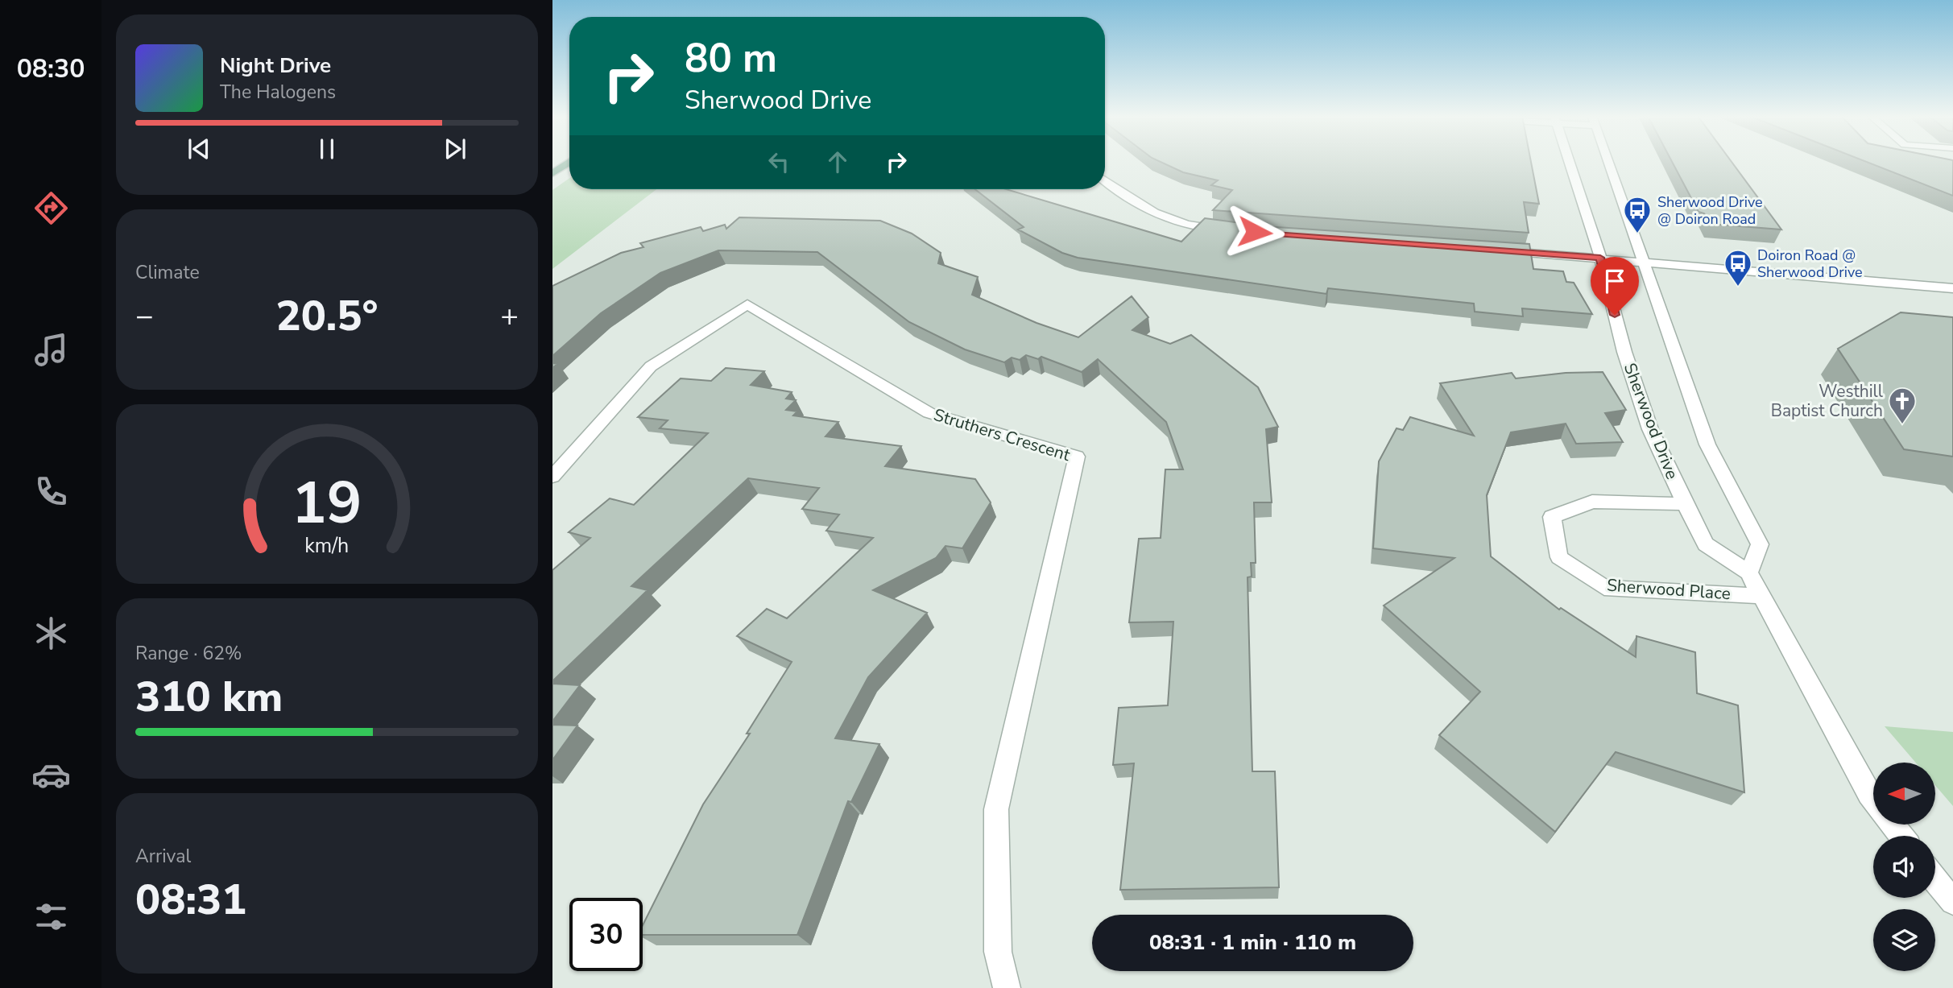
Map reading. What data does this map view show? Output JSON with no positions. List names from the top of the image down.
{
  "streets": {
    "street": ["Sherwood Drive", "Struthers Crescent", "Sherwood Place"]
  },
  "crossings": [
    ["Sherwood Drive", "Sherwood Place"]
  ],
  "places": {
    "bus stop": ["Sherwood Drive @ Doiron Road", "Doiron Road @ Sherwood Drive"],
    "church": ["Westhill Baptist Church"]
  },
  "north": "left",
  "page": {
    "tabs": "08:30",
    "turn": ["80 m", "Sherwood Drive"],
    "song": ["Night Drive", "The Halogens"],
    "tile": [
      "Climate",
      ["Range · 62%", "310 km"],
      ["Arrival", "08:31"]
    ],
    "heat": ["−", "20.5°", "+"],
    "limit": "30",
    "trip": "08:31 · 1 min · 110 m",
    "gauge": ["19", "km/h"]
  }
}
